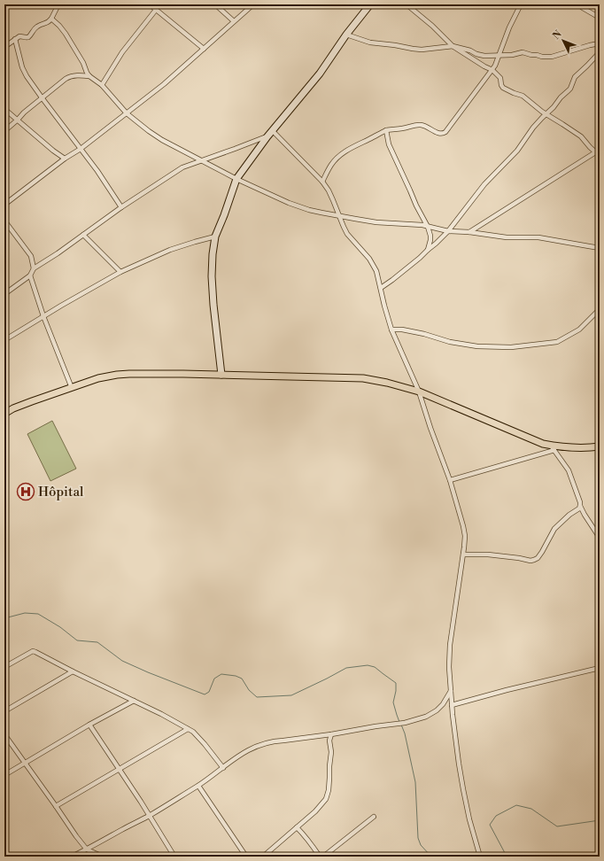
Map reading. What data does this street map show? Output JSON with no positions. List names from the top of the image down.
{
  "places": {
    "hospital": ["Hôpital"]
  },
  "north": "top left"
}
